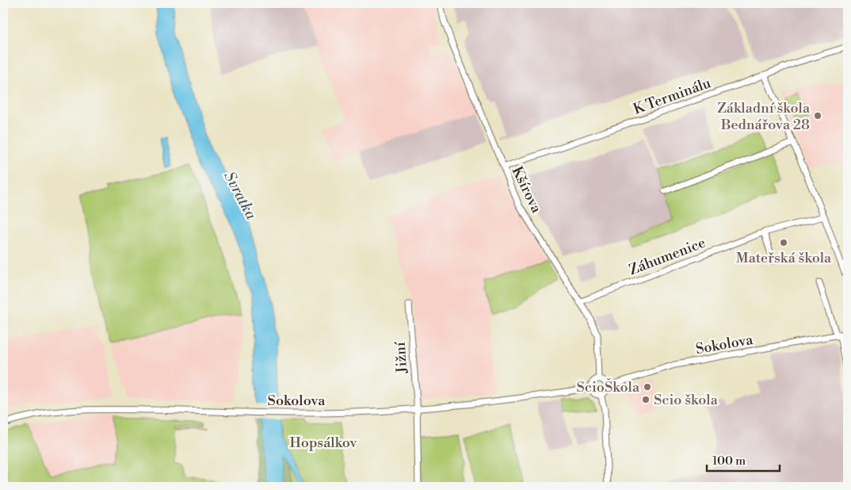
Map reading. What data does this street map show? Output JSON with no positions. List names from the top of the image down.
{
  "streets": {
    "street": [
      "K Terminálu",
      "Kšírova",
      "Záhumenice",
      "Sokolova",
      "Jižní"
    ]
  },
  "crossings": [
    ["K Terminálu", "Kšírova"],
    ["Kšírova", "Záhumenice"],
    ["Kšírova", "Sokolova"],
    ["Sokolova", "Jižní"]
  ],
  "water": ["Svratka"],
  "parks": ["Hopsálkov"],
  "places": [
    "Základní škola Bednářova 28",
    "Mateřská škola",
    "ScioŠkola",
    "Scio škola"
  ],
  "scale_bar": "100 m"
}
